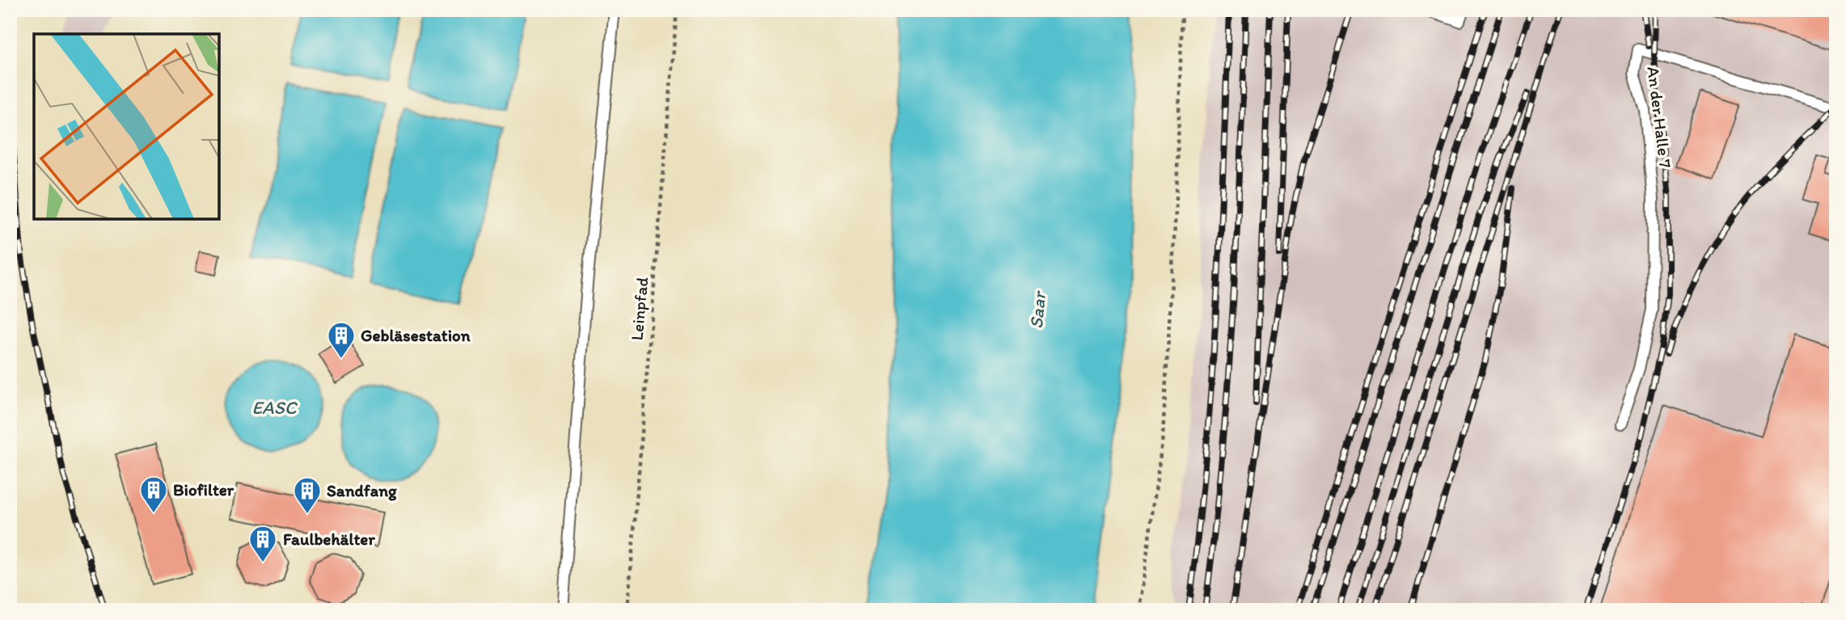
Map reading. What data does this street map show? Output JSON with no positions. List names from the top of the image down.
{
  "streets": {
    "lane": ["An der Halle 7"],
    "path": ["Leinpfad"]
  },
  "water": ["Saar", "EASC"],
  "places": {
    "building": [
      "Gebläsestation",
      "Biofilter",
      "Sandfang",
      "Faulbehälter"
    ]
  }
}
